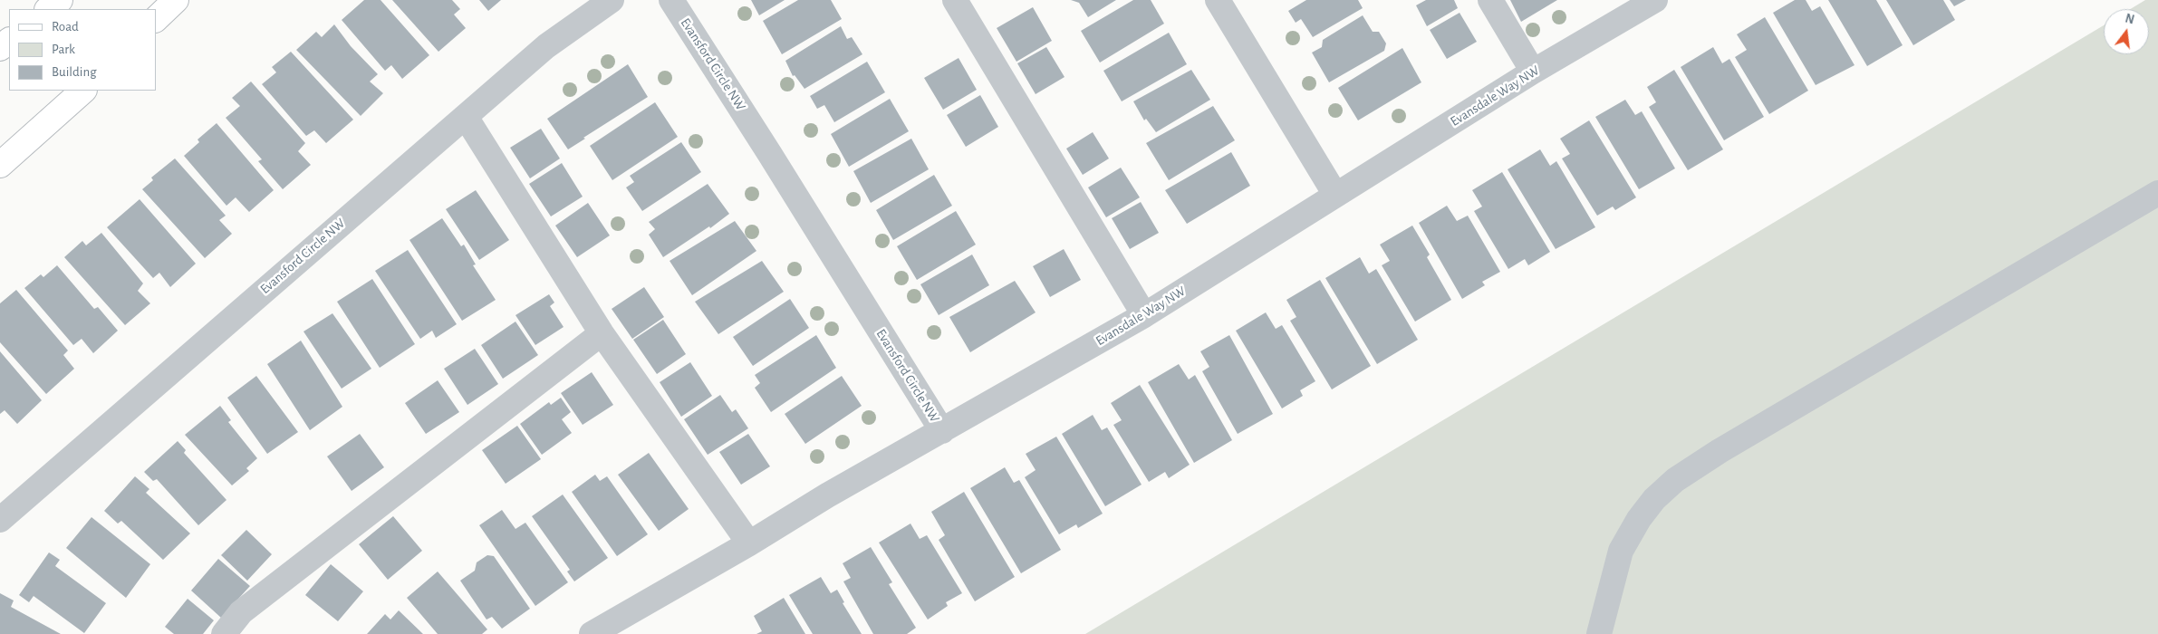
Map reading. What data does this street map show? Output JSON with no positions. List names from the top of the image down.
{
  "streets": {
    "street": ["Evansford Circle NW", "Evansdale Way NW"]
  },
  "crossings": [
    ["Evansford Circle NW", "Evansdale Way NW"]
  ],
  "legend": ["Road", "Park", "Building"],
  "north": "top"
}
